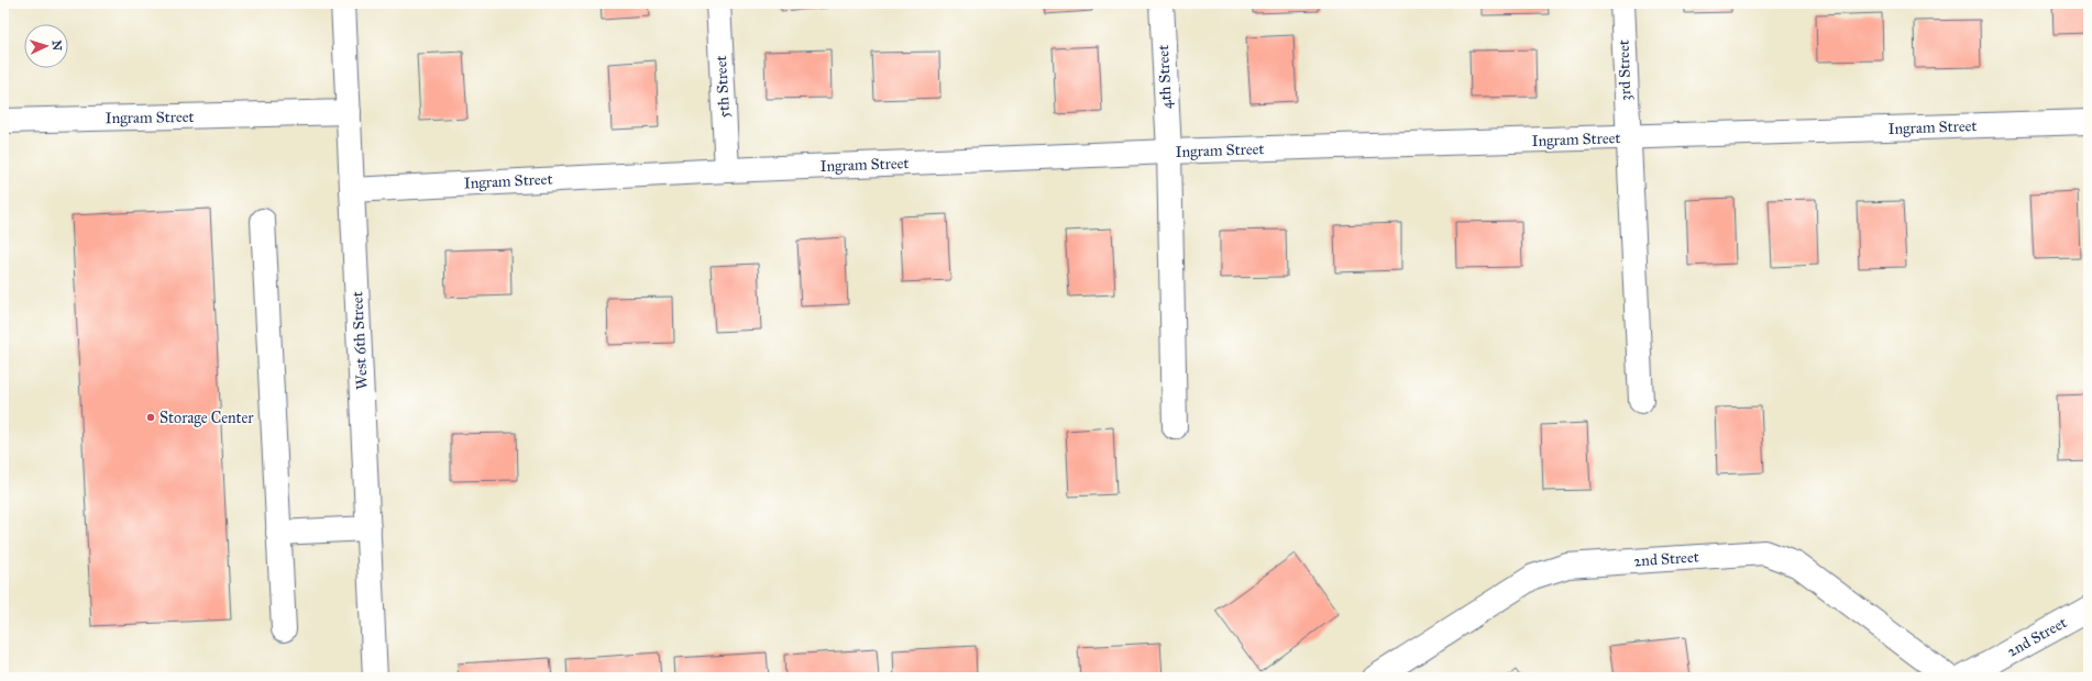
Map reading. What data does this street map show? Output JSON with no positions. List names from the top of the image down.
{
  "streets": {
    "street": [
      "3rd Street",
      "4th Street",
      "5th Street",
      "Ingram Street",
      "West 6th Street",
      "2nd Street"
    ]
  },
  "crossings": [
    ["3rd Street", "Ingram Street"],
    ["4th Street", "Ingram Street"],
    ["5th Street", "Ingram Street"],
    ["Ingram Street", "West 6th Street"]
  ],
  "places": ["Storage Center"],
  "north": "right"
}
